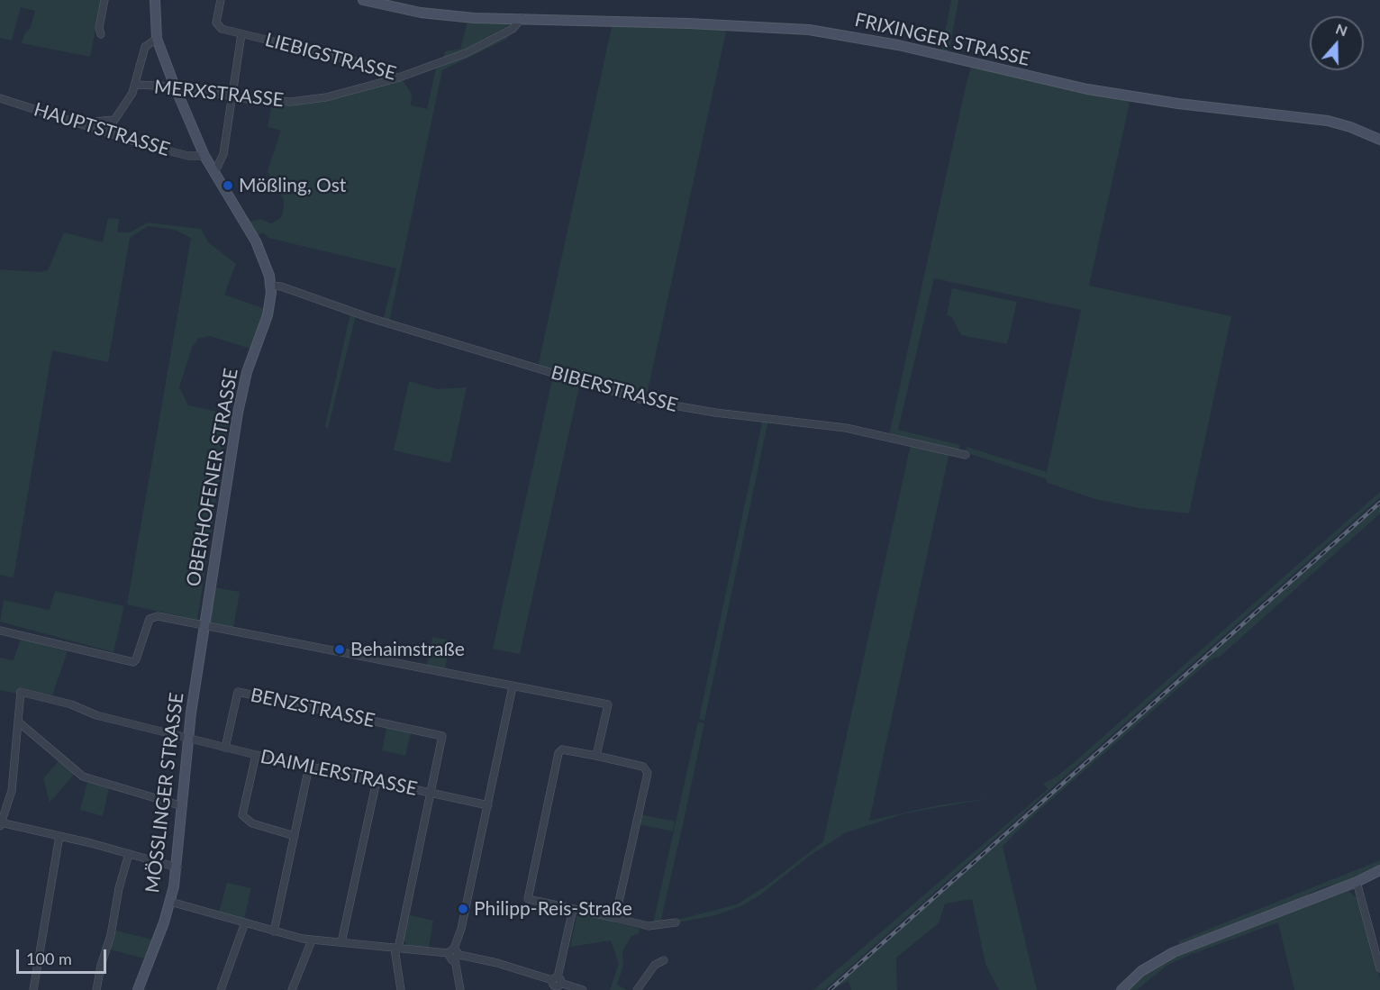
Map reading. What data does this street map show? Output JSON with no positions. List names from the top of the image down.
{
  "streets": {
    "street": [
      "FRIXINGER STRASSE",
      "LIEBIGSTRASSE",
      "MERXSTRASSE",
      "HAUPTSTRASSE",
      "BIBERSTRASSE",
      "OBERHOFENER STRASSE",
      "BENZSTRASSE",
      "DAIMLERSTRASSE",
      "MÖSSLINGER STRASSE"
    ]
  },
  "crossings": [
    ["FRIXINGER STRASSE", "LIEBIGSTRASSE"],
    ["LIEBIGSTRASSE", "MERXSTRASSE"],
    ["MERXSTRASSE", "OBERHOFENER STRASSE"],
    ["HAUPTSTRASSE", "OBERHOFENER STRASSE"],
    ["BIBERSTRASSE", "OBERHOFENER STRASSE"],
    ["OBERHOFENER STRASSE", "MÖSSLINGER STRASSE"],
    ["BENZSTRASSE", "DAIMLERSTRASSE"],
    ["DAIMLERSTRASSE", "MÖSSLINGER STRASSE"]
  ],
  "places": ["Mößling, Ost", "Behaimstraße", "Philipp-Reis-Straße"],
  "scale_bar": "100 m",
  "north": "top"
}
